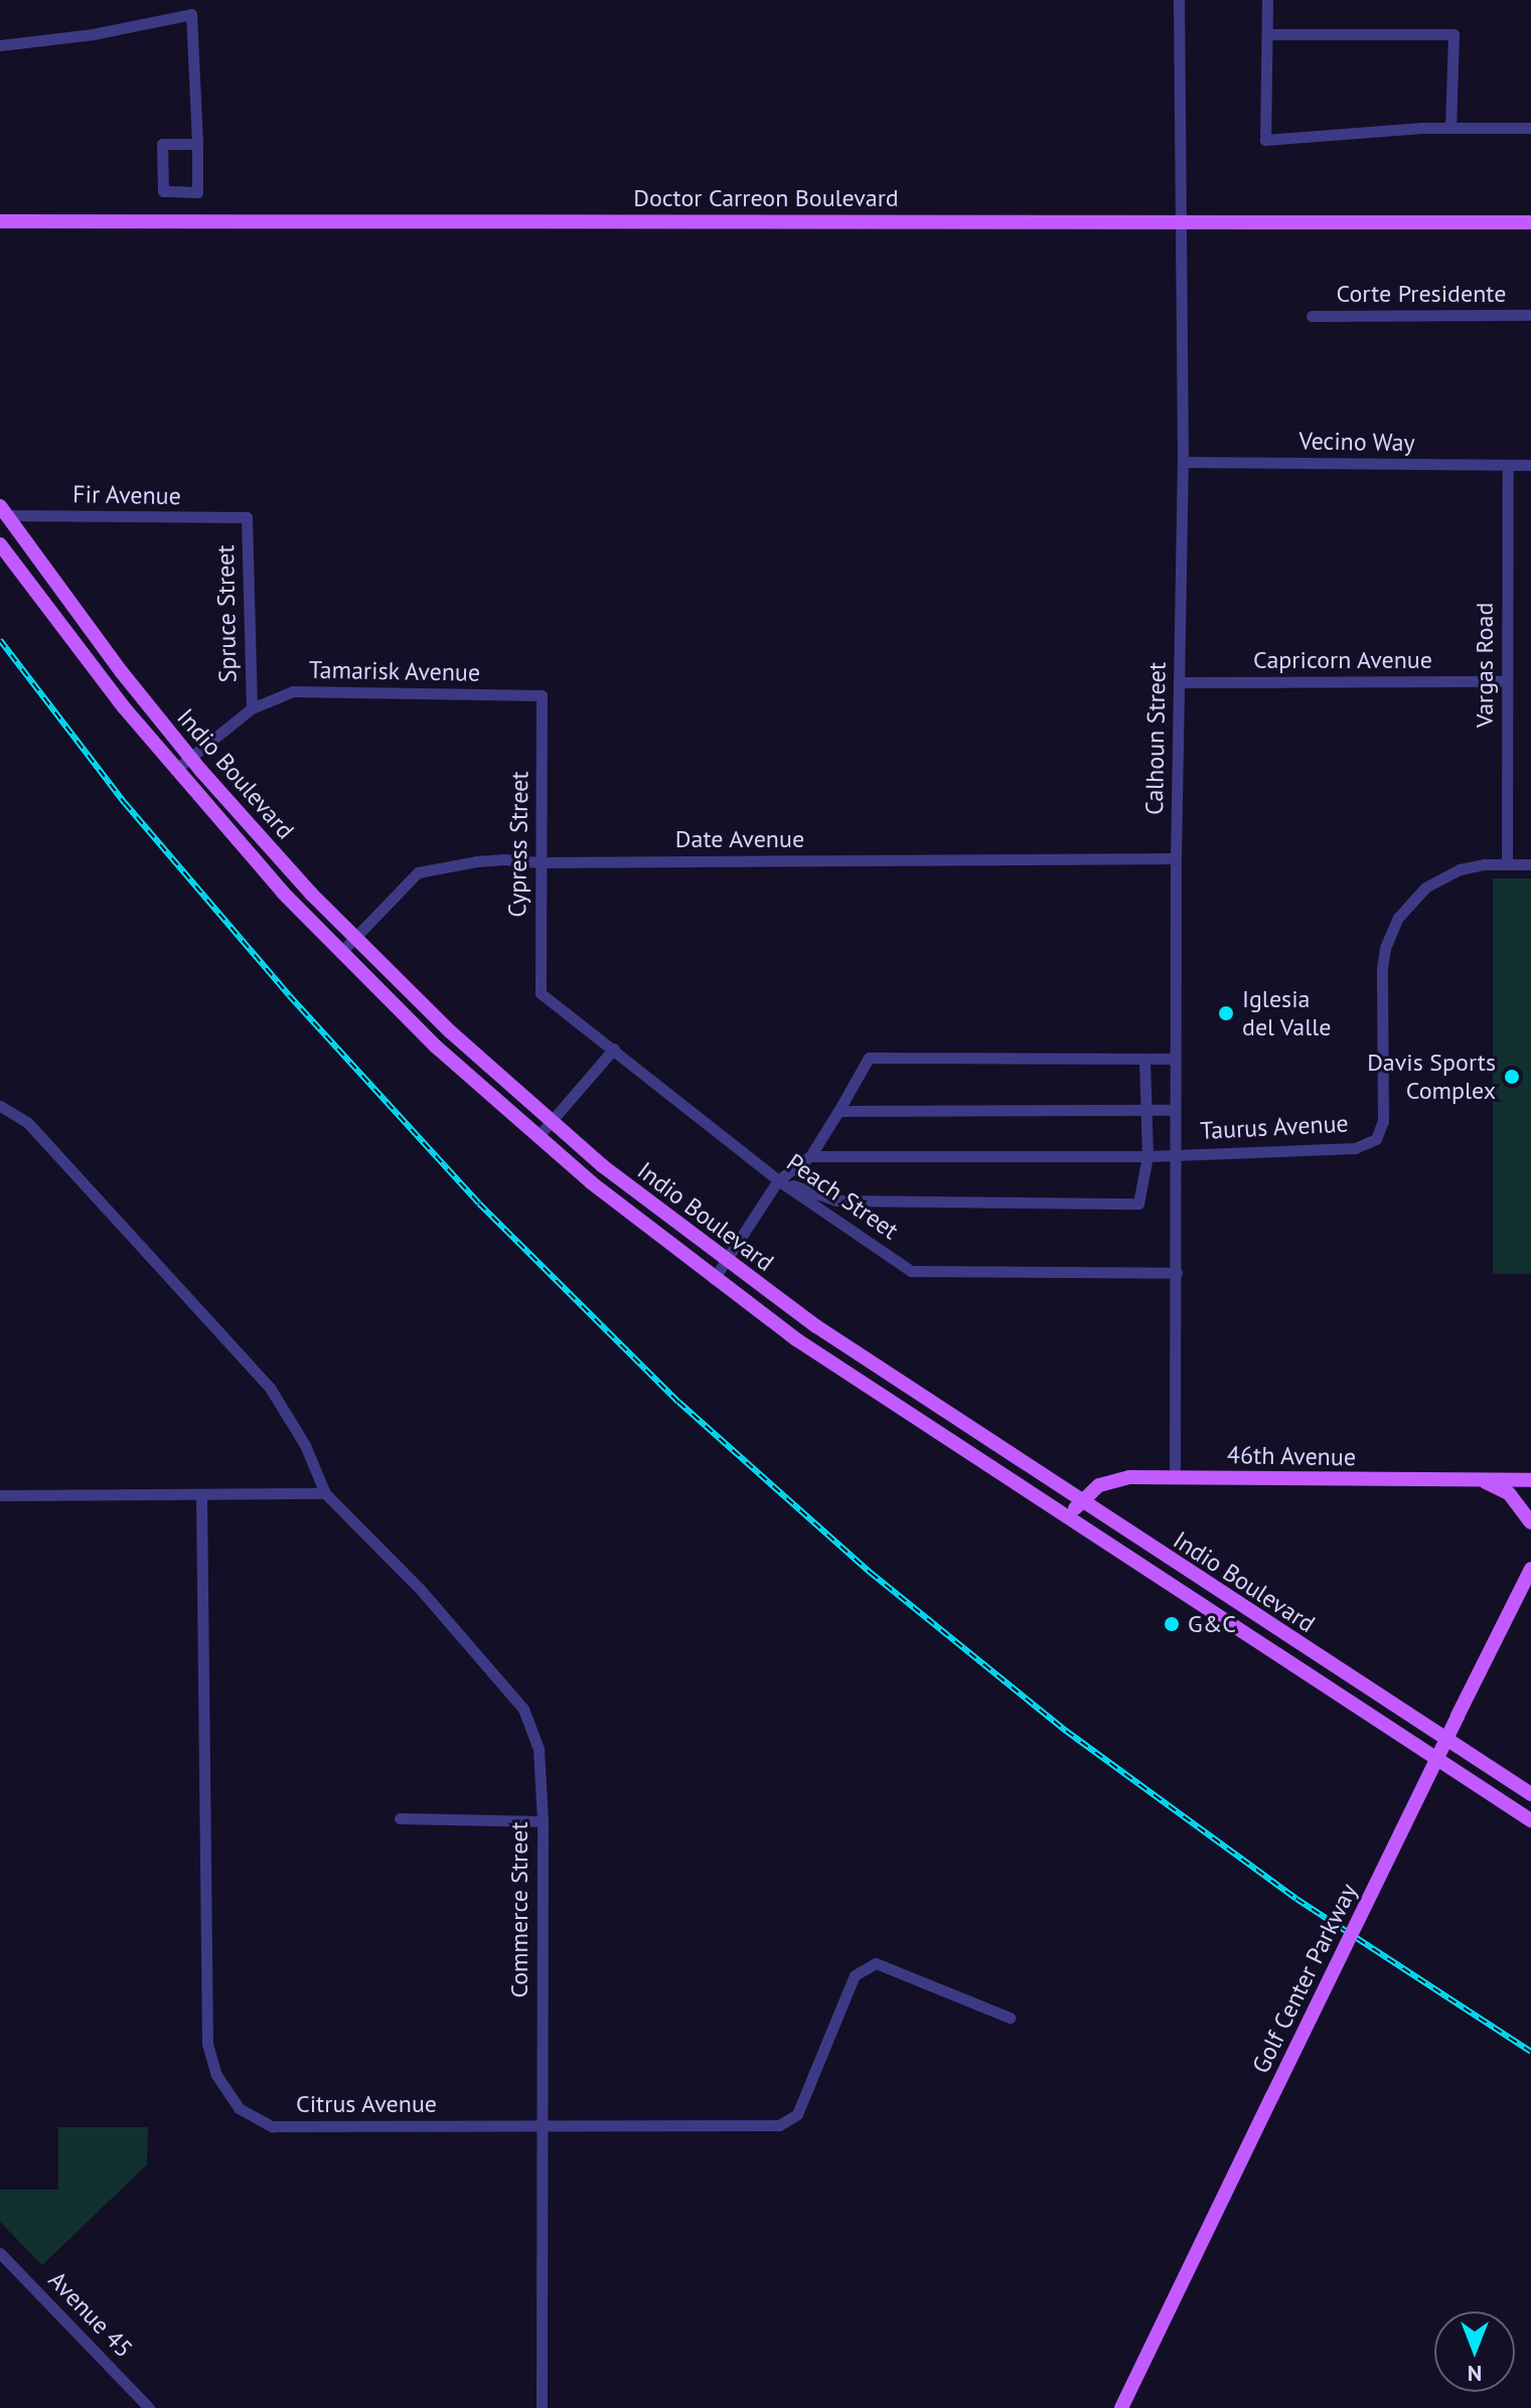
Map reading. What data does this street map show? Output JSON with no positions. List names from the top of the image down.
{
  "streets": {
    "main road": [
      "Doctor Carreon Boulevard",
      "Indio Boulevard",
      "46th Avenue",
      "Golf Center Parkway"
    ],
    "street": [
      "Corte Presidente",
      "Vecino Way",
      "Fir Avenue",
      "Spruce Street",
      "Capricorn Avenue",
      "Vargas Road",
      "Tamarisk Avenue",
      "Calhoun Street",
      "Date Avenue",
      "Cypress Street",
      "Taurus Avenue",
      "Peach Street",
      "Commerce Street",
      "Citrus Avenue",
      "Avenue 45"
    ]
  },
  "crossings": [
    ["Doctor Carreon Boulevard", "Calhoun Street"],
    ["Vecino Way", "Vargas Road"],
    ["Vecino Way", "Calhoun Street"],
    ["Fir Avenue", "Spruce Street"],
    ["Fir Avenue", "Indio Boulevard"],
    ["Spruce Street", "Tamarisk Avenue"],
    ["Capricorn Avenue", "Vargas Road"],
    ["Capricorn Avenue", "Calhoun Street"],
    ["Vargas Road", "Taurus Avenue"],
    ["Tamarisk Avenue", "Indio Boulevard"],
    ["Tamarisk Avenue", "Cypress Street"],
    ["Calhoun Street", "Date Avenue"],
    ["Calhoun Street", "Taurus Avenue"],
    ["Calhoun Street", "Peach Street"],
    ["Calhoun Street", "46th Avenue"],
    ["Indio Boulevard", "Date Avenue"],
    ["Indio Boulevard", "46th Avenue"],
    ["Date Avenue", "Cypress Street"],
    ["Cypress Street", "Peach Street"],
    ["Commerce Street", "Citrus Avenue"]
  ],
  "places": ["Iglesia del Valle", "Davis Sports Complex", "G&C"],
  "north": "bottom"
}
